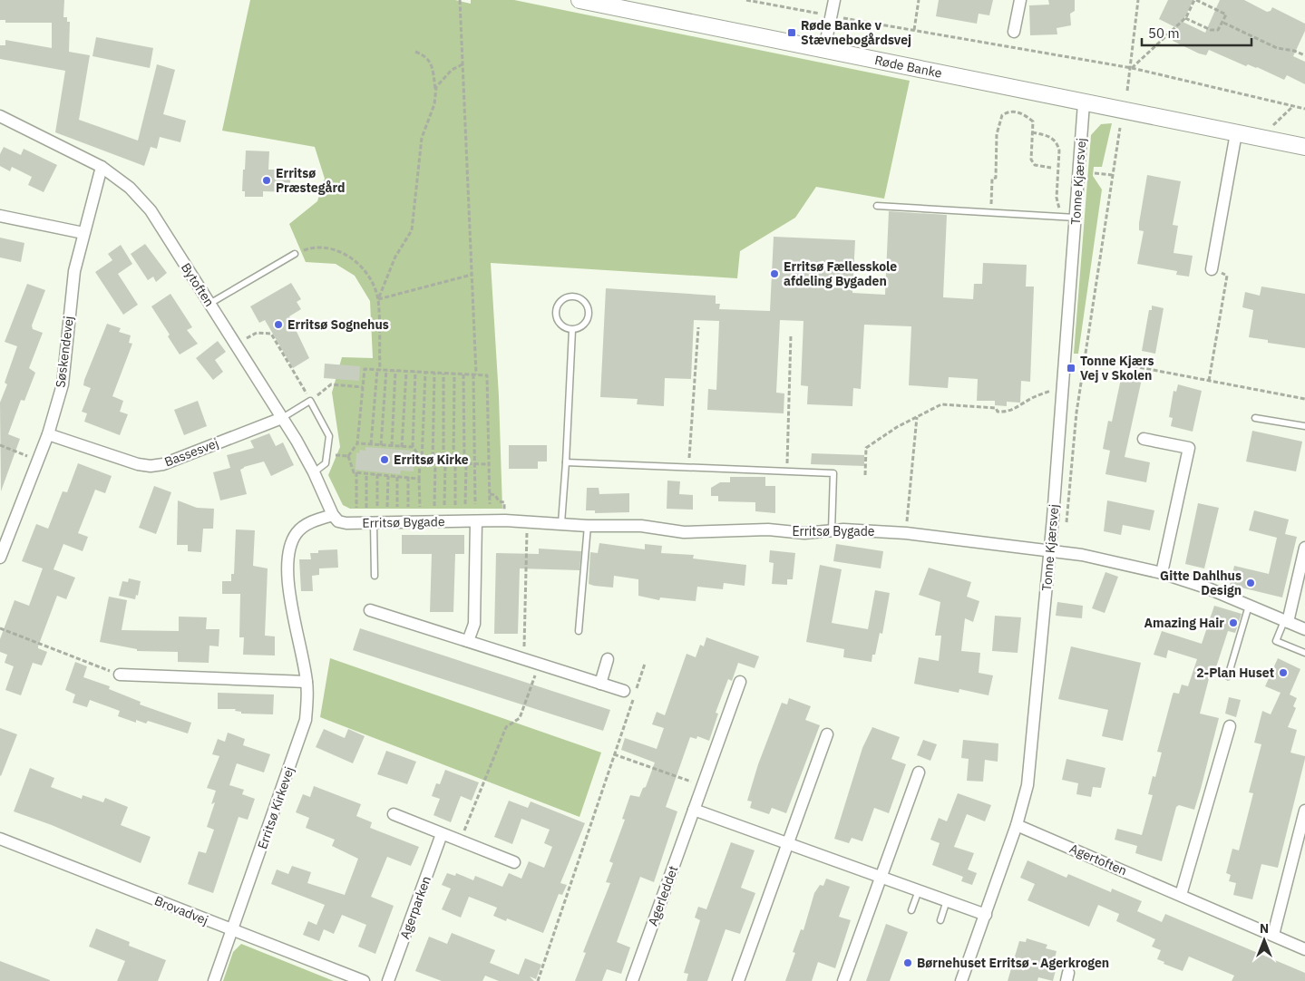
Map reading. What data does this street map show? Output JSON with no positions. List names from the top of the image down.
{
  "streets": {
    "street": [
      "Røde Banke",
      "Tonne Kjærsvej",
      "Bytoften",
      "Søskendevej",
      "Bassesvej",
      "Erritsø Bygade",
      "Erritsø Kirkevej",
      "Agertoften",
      "Agerleddet",
      "Agerparken",
      "Brovadvej"
    ]
  },
  "crossings": [
    ["Røde Banke", "Tonne Kjærsvej"],
    ["Tonne Kjærsvej", "Erritsø Bygade"],
    ["Tonne Kjærsvej", "Agertoften"],
    ["Bytoften", "Søskendevej"],
    ["Bytoften", "Bassesvej"],
    ["Bytoften", "Erritsø Bygade"],
    ["Bytoften", "Erritsø Kirkevej"],
    ["Søskendevej", "Bassesvej"],
    ["Erritsø Bygade", "Erritsø Kirkevej"],
    ["Erritsø Kirkevej", "Brovadvej"]
  ],
  "places": {
    "transit": ["Røde Banke v Stævnebogårdsvej", "Tonne Kjærs Vej v Skolen"],
    "other": [
      "Erritsø Præstegård",
      "Erritsø Fællesskole afdeling Bygaden",
      "Erritsø Sognehus",
      "Erritsø Kirke",
      "Gitte Dahlhus Design",
      "Amazing Hair",
      "2-Plan Huset",
      "Børnehuset Erritsø - Agerkrogen"
    ]
  },
  "scale_bar": "50 m",
  "north": "top"
}
